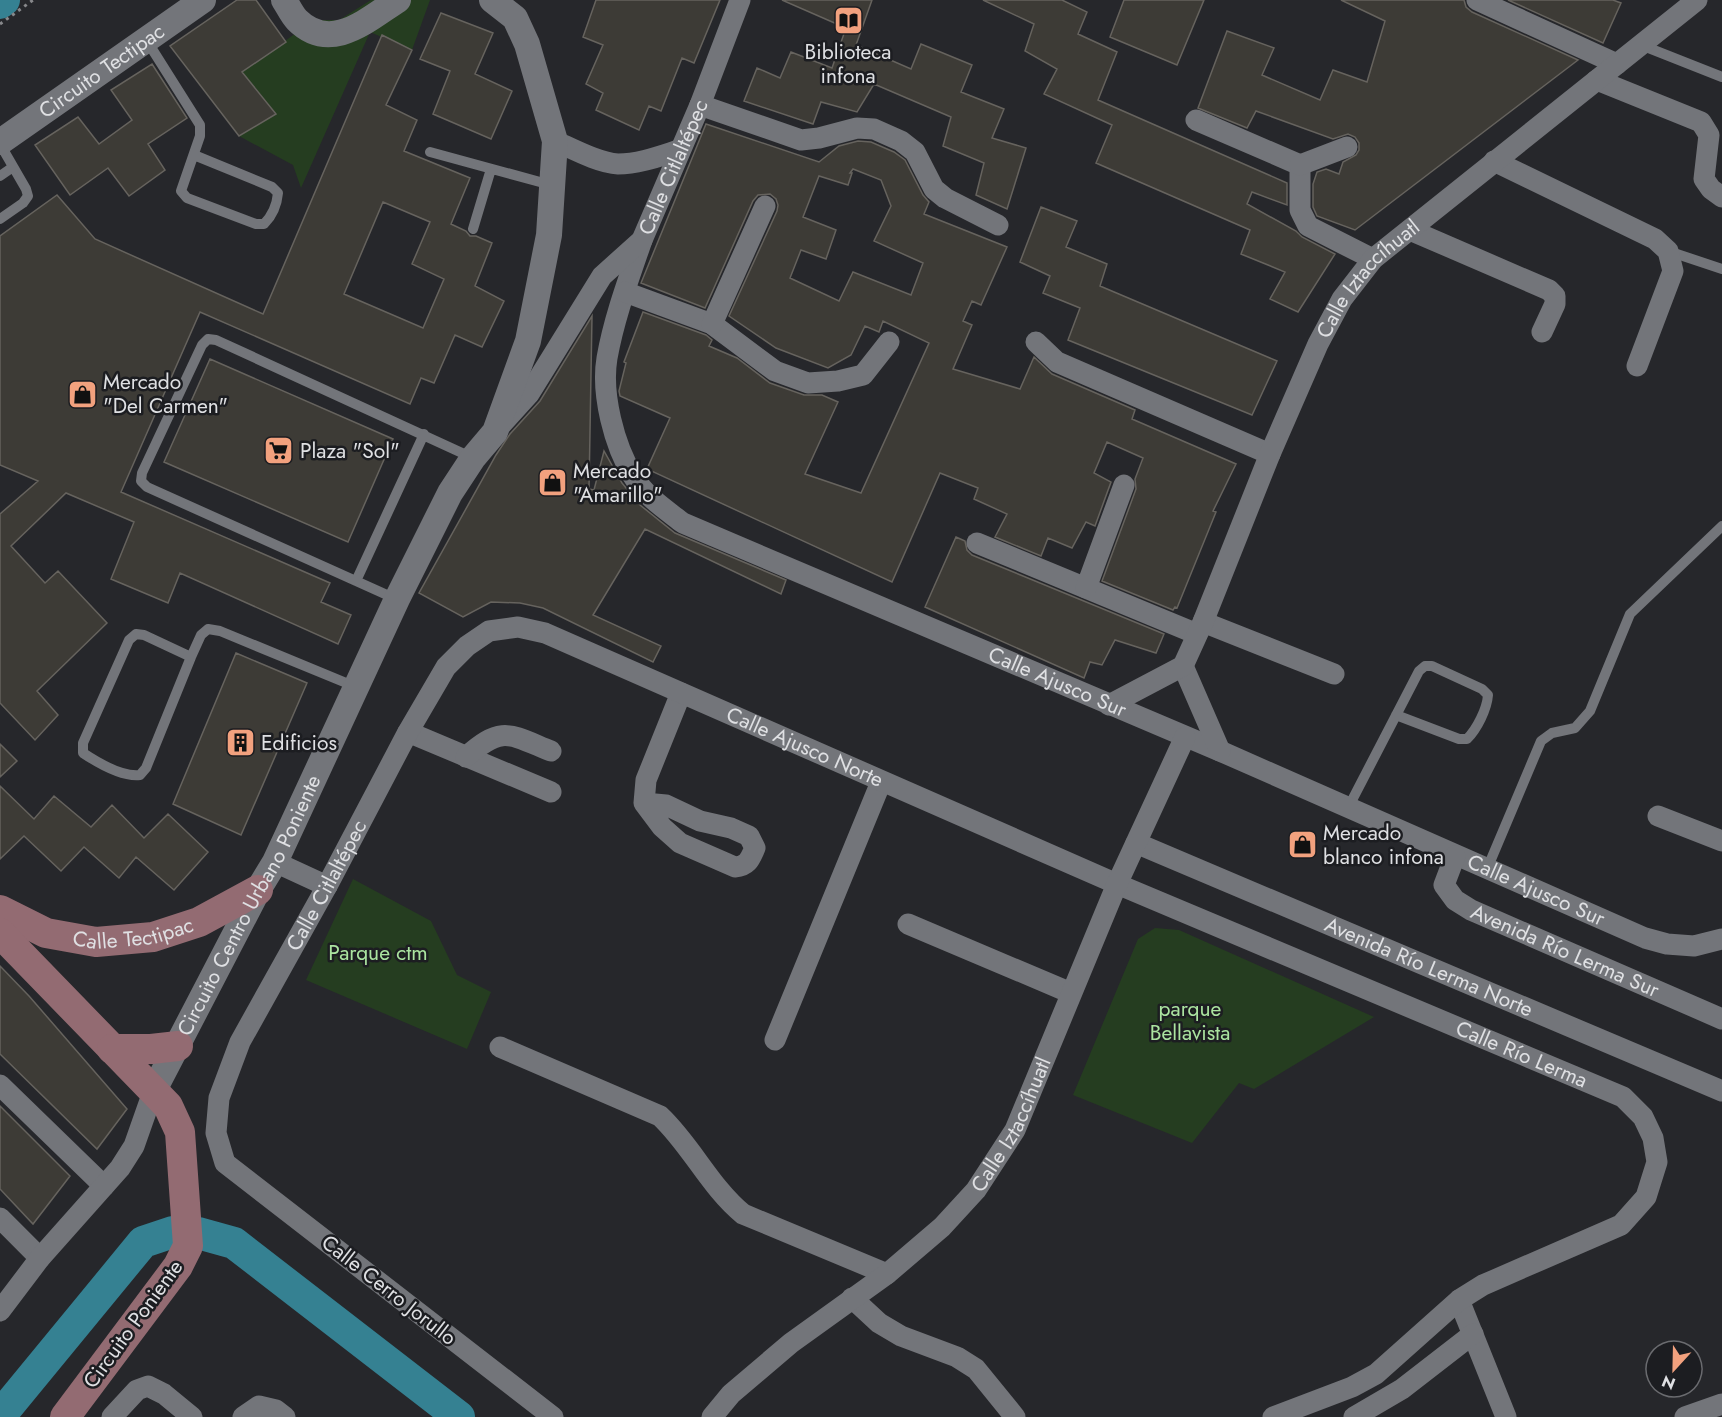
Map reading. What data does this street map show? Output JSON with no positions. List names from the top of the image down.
{
  "streets": {
    "main road": ["Calle Tectipac", "Circuito Poniente"],
    "street": [
      "Circuito Tectipac",
      "Calle Citlaltépec",
      "Calle Iztaccíhuatl",
      "Calle Ajusco Sur",
      "Calle Ajusco Norte",
      "Circuito Centro Urbano Poniente",
      "Avenida Río Lerma Sur",
      "Avenida Río Lerma Norte",
      "Calle Río Lerma",
      "Calle Cerro Jorullo"
    ]
  },
  "crossings": [
    ["Calle Citlaltépec", "Calle Ajusco Sur"],
    ["Calle Citlaltépec", "Calle Ajusco Norte"],
    ["Calle Citlaltépec", "Circuito Centro Urbano Poniente"],
    ["Calle Citlaltépec", "Calle Cerro Jorullo"],
    ["Calle Iztaccíhuatl", "Calle Ajusco Sur"],
    ["Calle Iztaccíhuatl", "Calle Ajusco Norte"],
    ["Calle Iztaccíhuatl", "Avenida Río Lerma Norte"],
    ["Calle Iztaccíhuatl", "Calle Río Lerma"],
    ["Calle Ajusco Sur", "Avenida Río Lerma Sur"],
    ["Calle Ajusco Norte", "Calle Río Lerma"],
    ["Circuito Centro Urbano Poniente", "Calle Tectipac"],
    ["Circuito Centro Urbano Poniente", "Circuito Poniente"],
    ["Calle Tectipac", "Circuito Poniente"]
  ],
  "parks": ["Parque ctm", "parque Bellavista"],
  "places": {
    "library": ["Biblioteca infona"],
    "shop": ["Mercado \"Del Carmen\"", "Mercado \"Amarillo\"", "Mercado blanco infona"],
    "supermarket": ["Plaza \"Sol\""],
    "building": ["Edificios"]
  },
  "north": "bottom"
}
